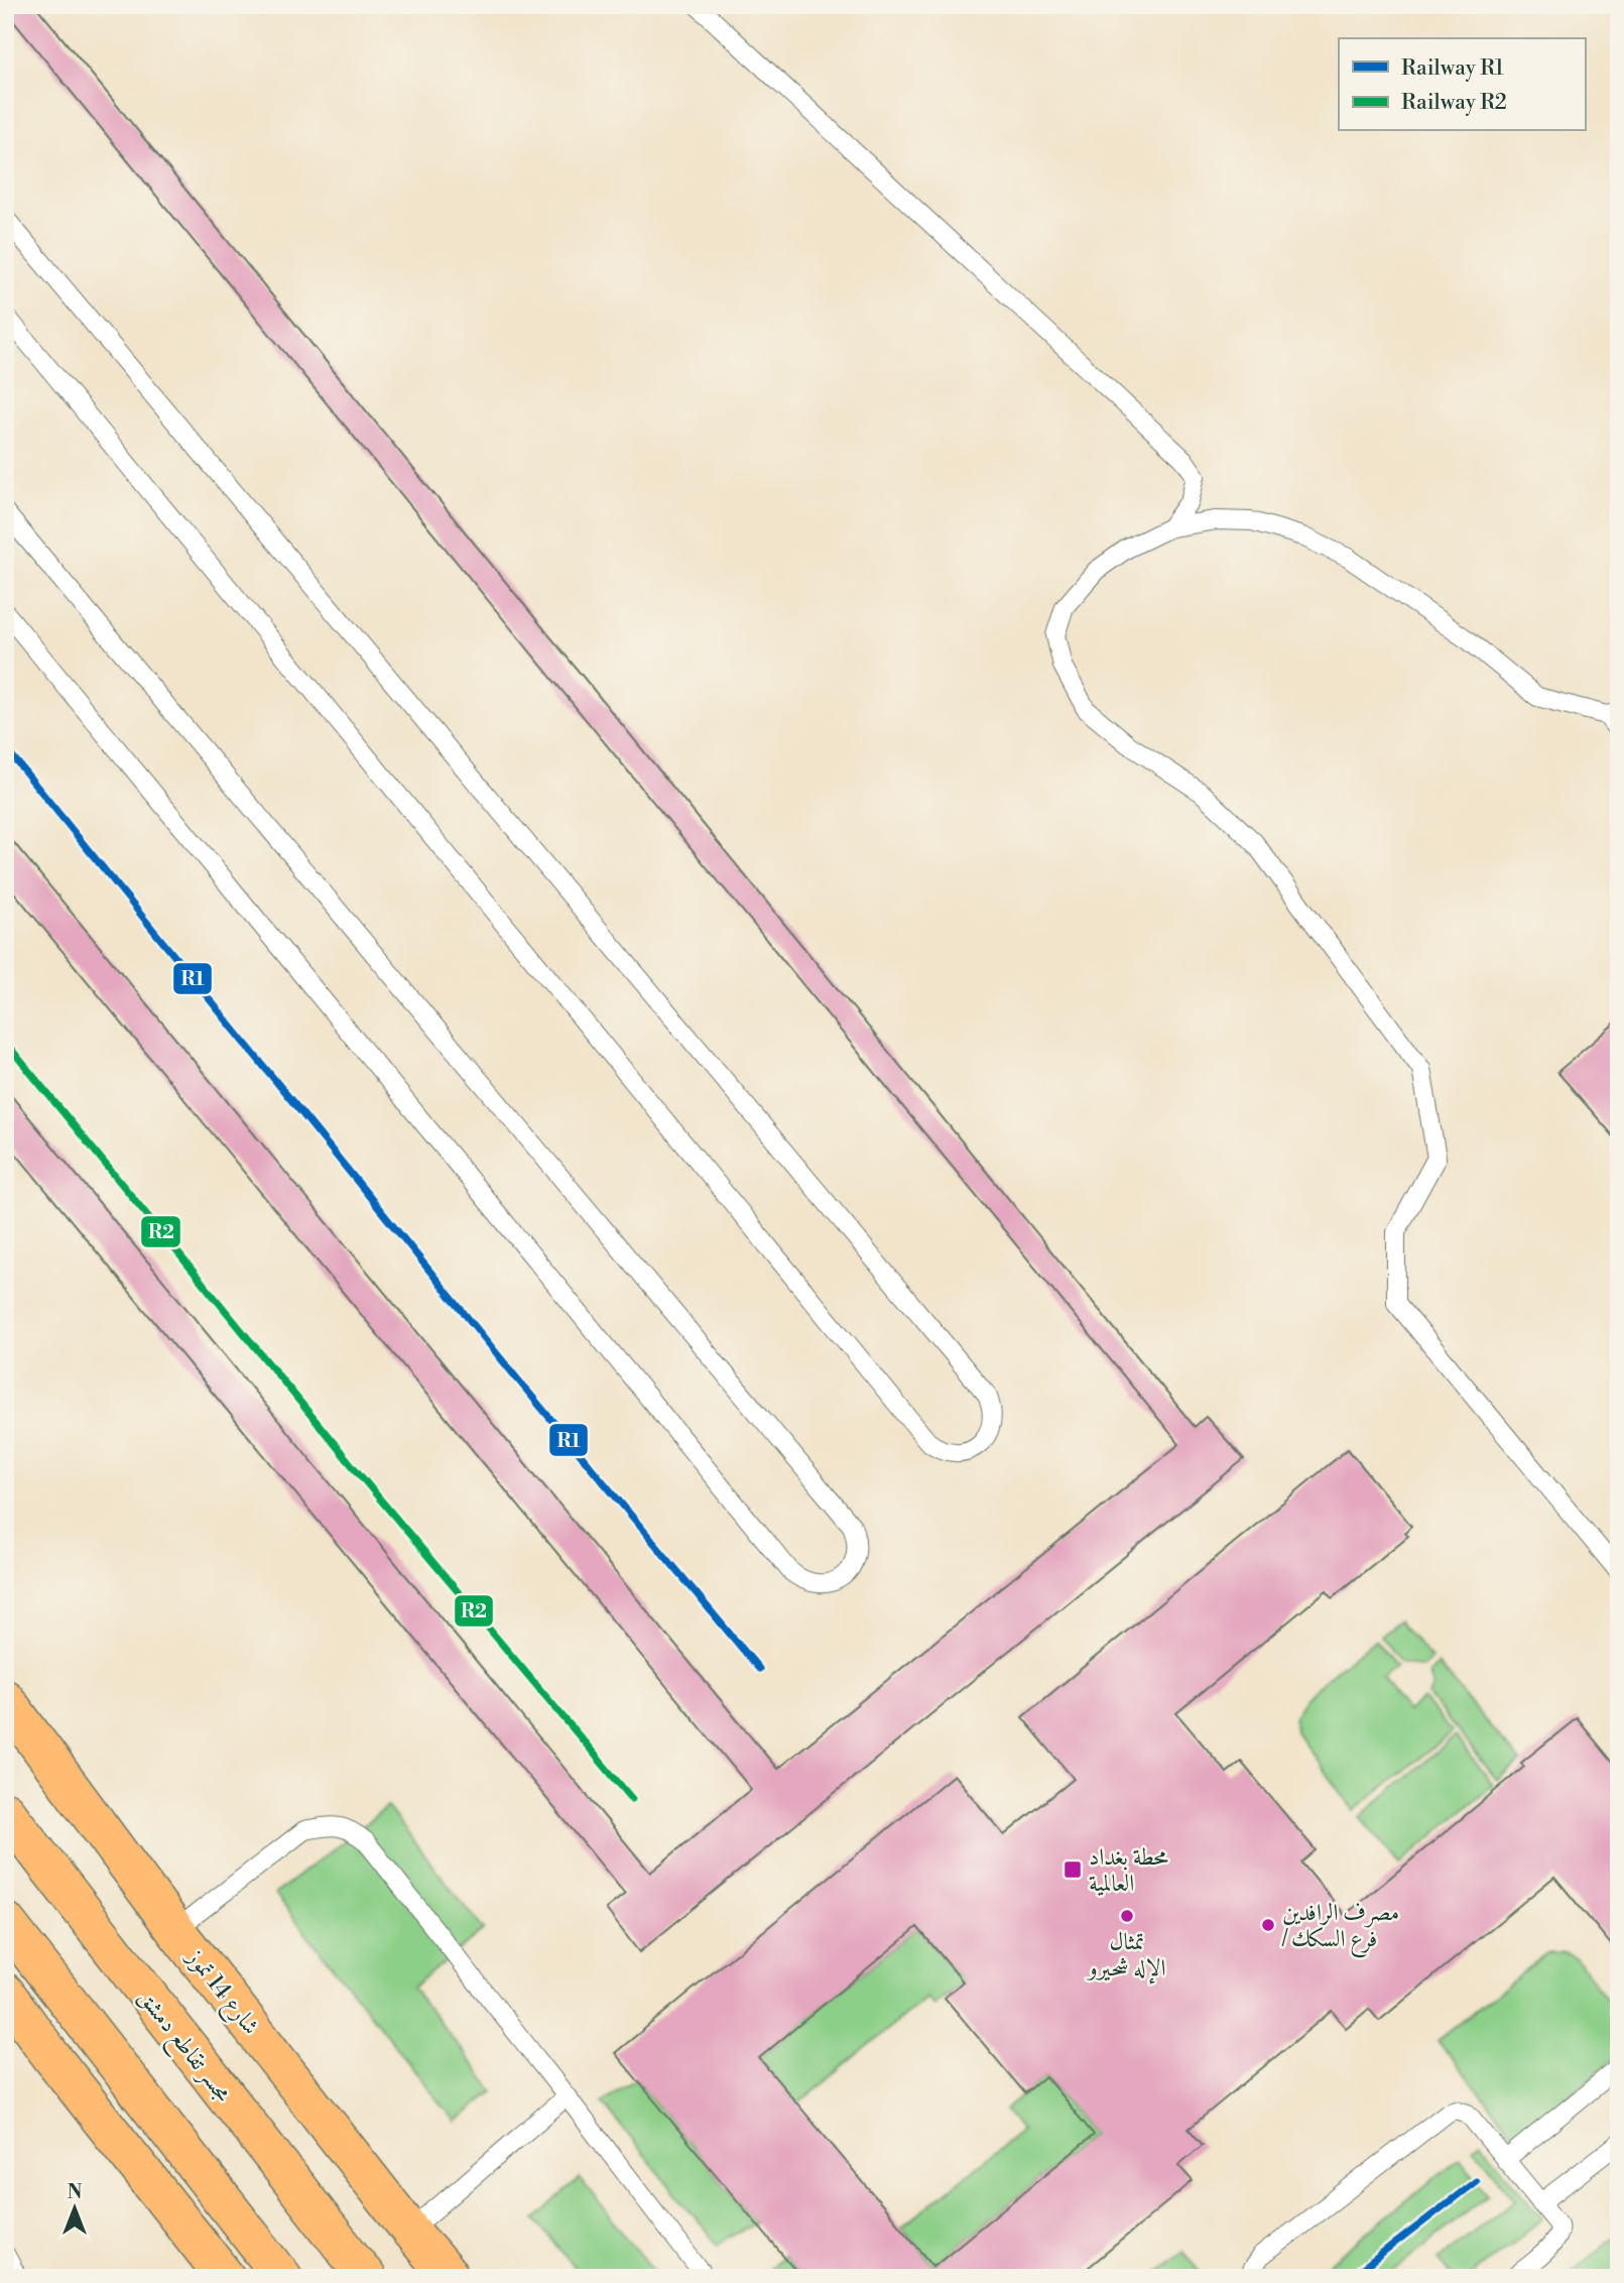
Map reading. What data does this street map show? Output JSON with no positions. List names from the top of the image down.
{
  "streets": {
    "main road": ["شارع 14 تموز", "مجسر تقاطع دمشق"]
  },
  "places": {
    "transit": ["محطة بغداد العالمية"],
    "other": ["تمثال الإله شحيرو", "مصرف الرافدين / فرع السكك"]
  },
  "lines": ["rail line R1", "rail line R2"],
  "legend": ["Railway R1", "Railway R2"],
  "north": "top"
}
